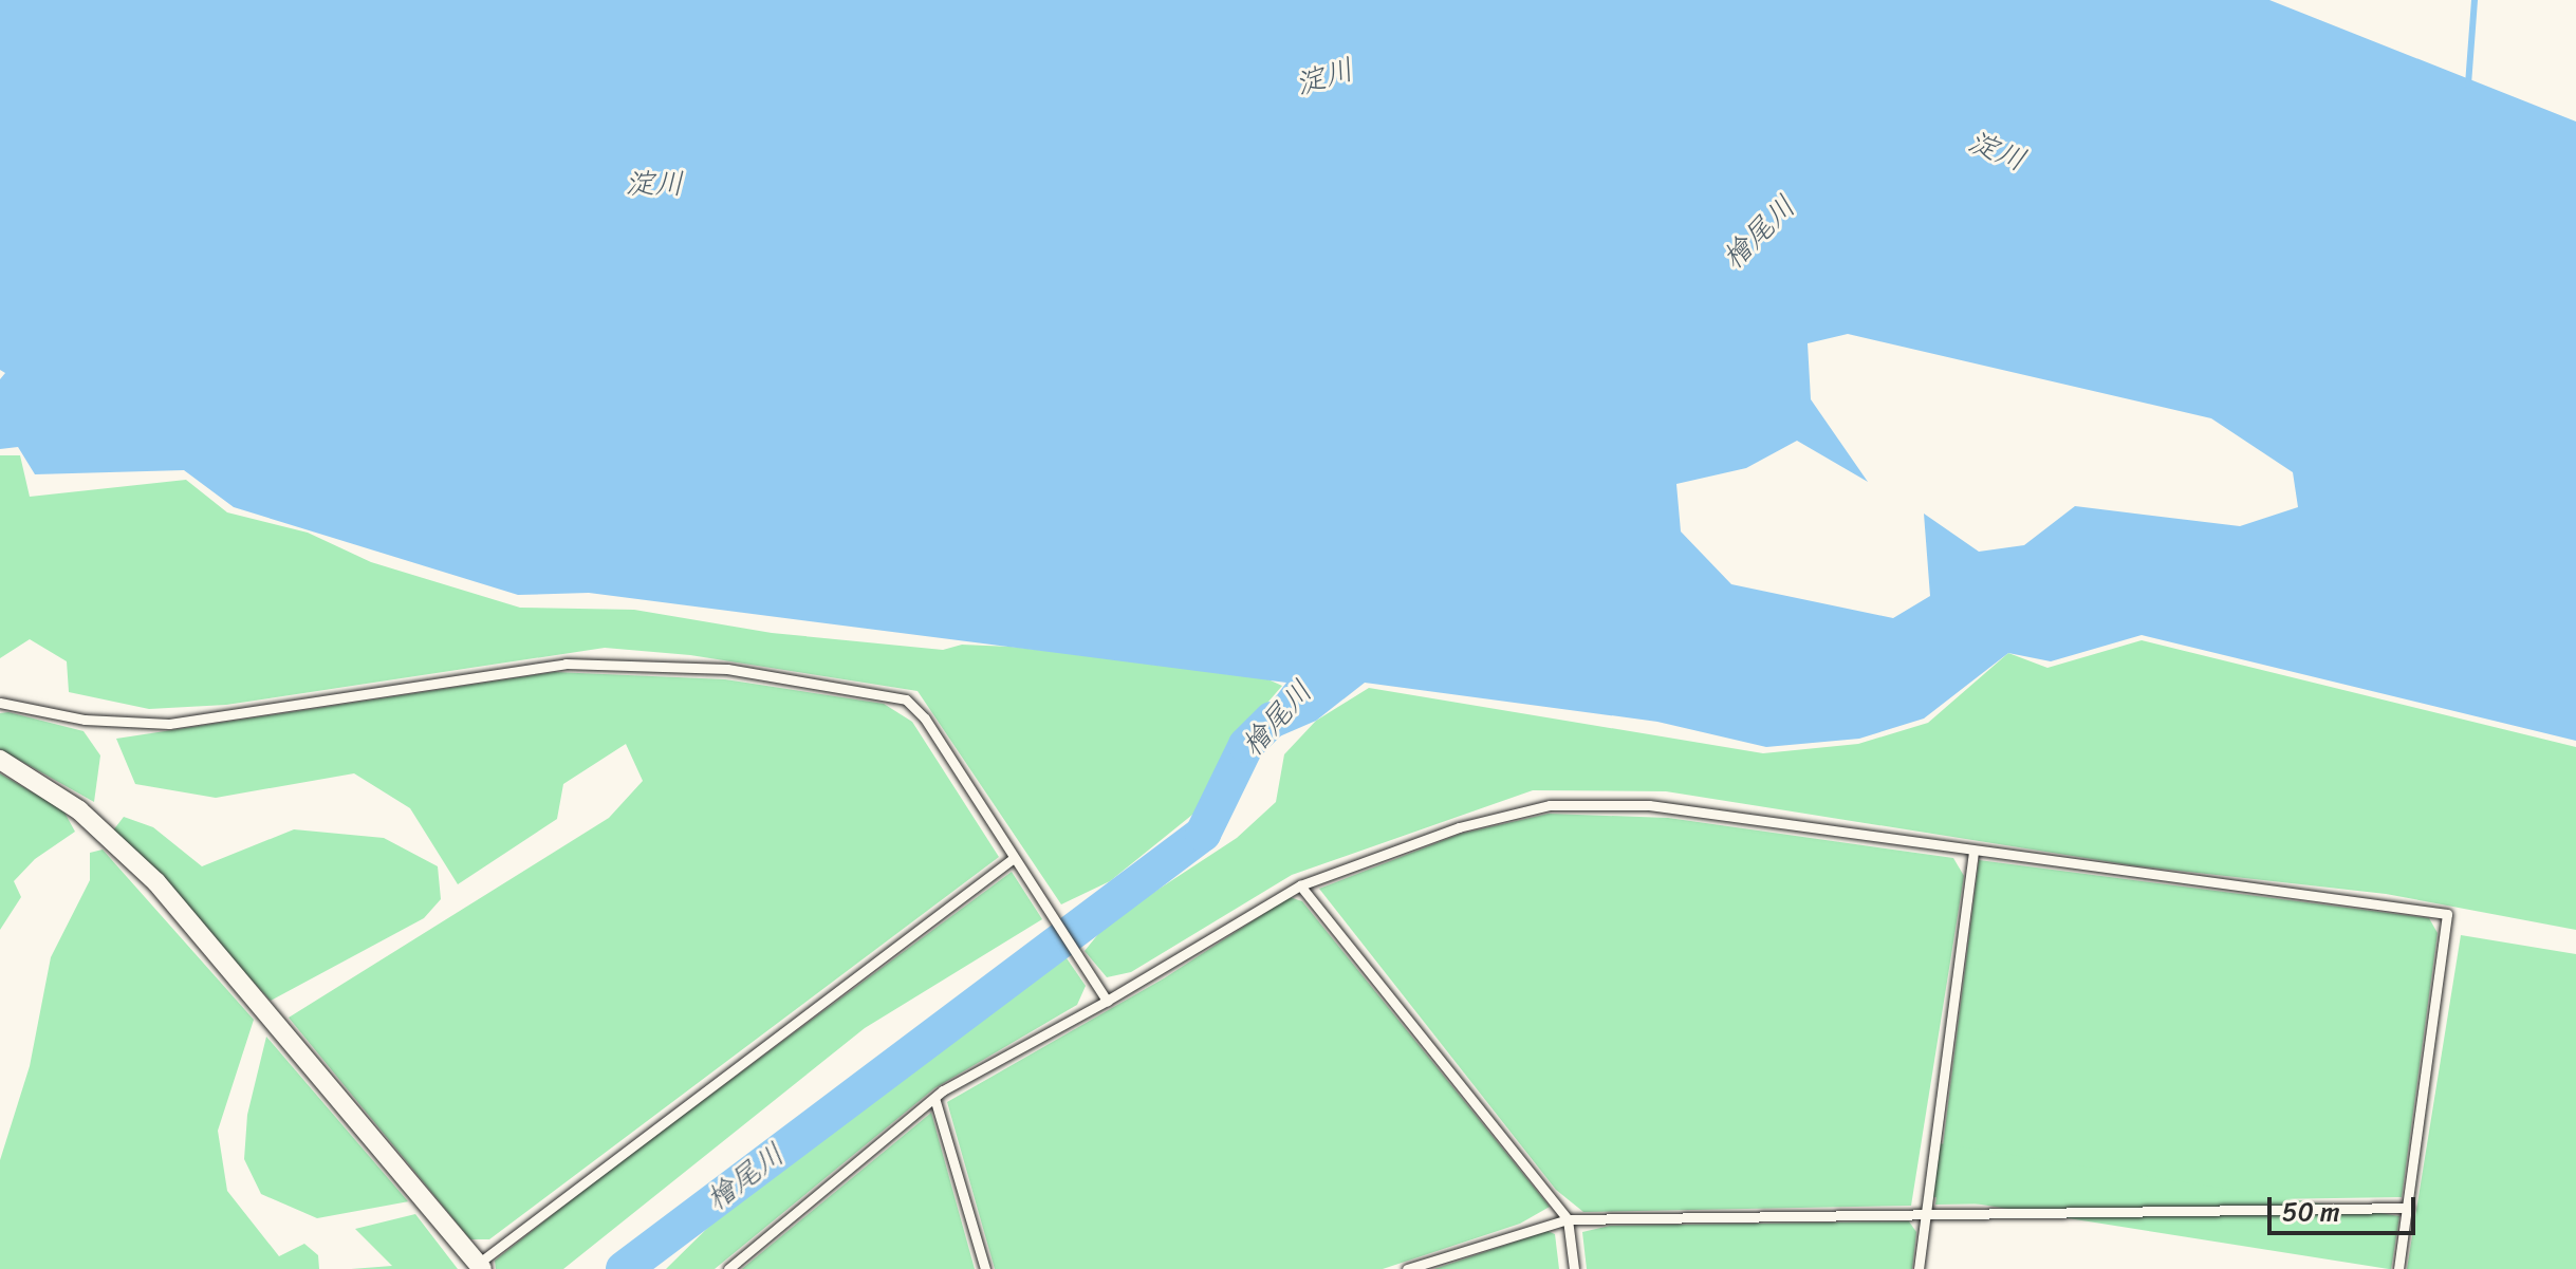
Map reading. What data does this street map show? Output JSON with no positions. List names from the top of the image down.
{
  "water": ["淀川", "檜尾川"],
  "scale_bar": "50 m"
}
